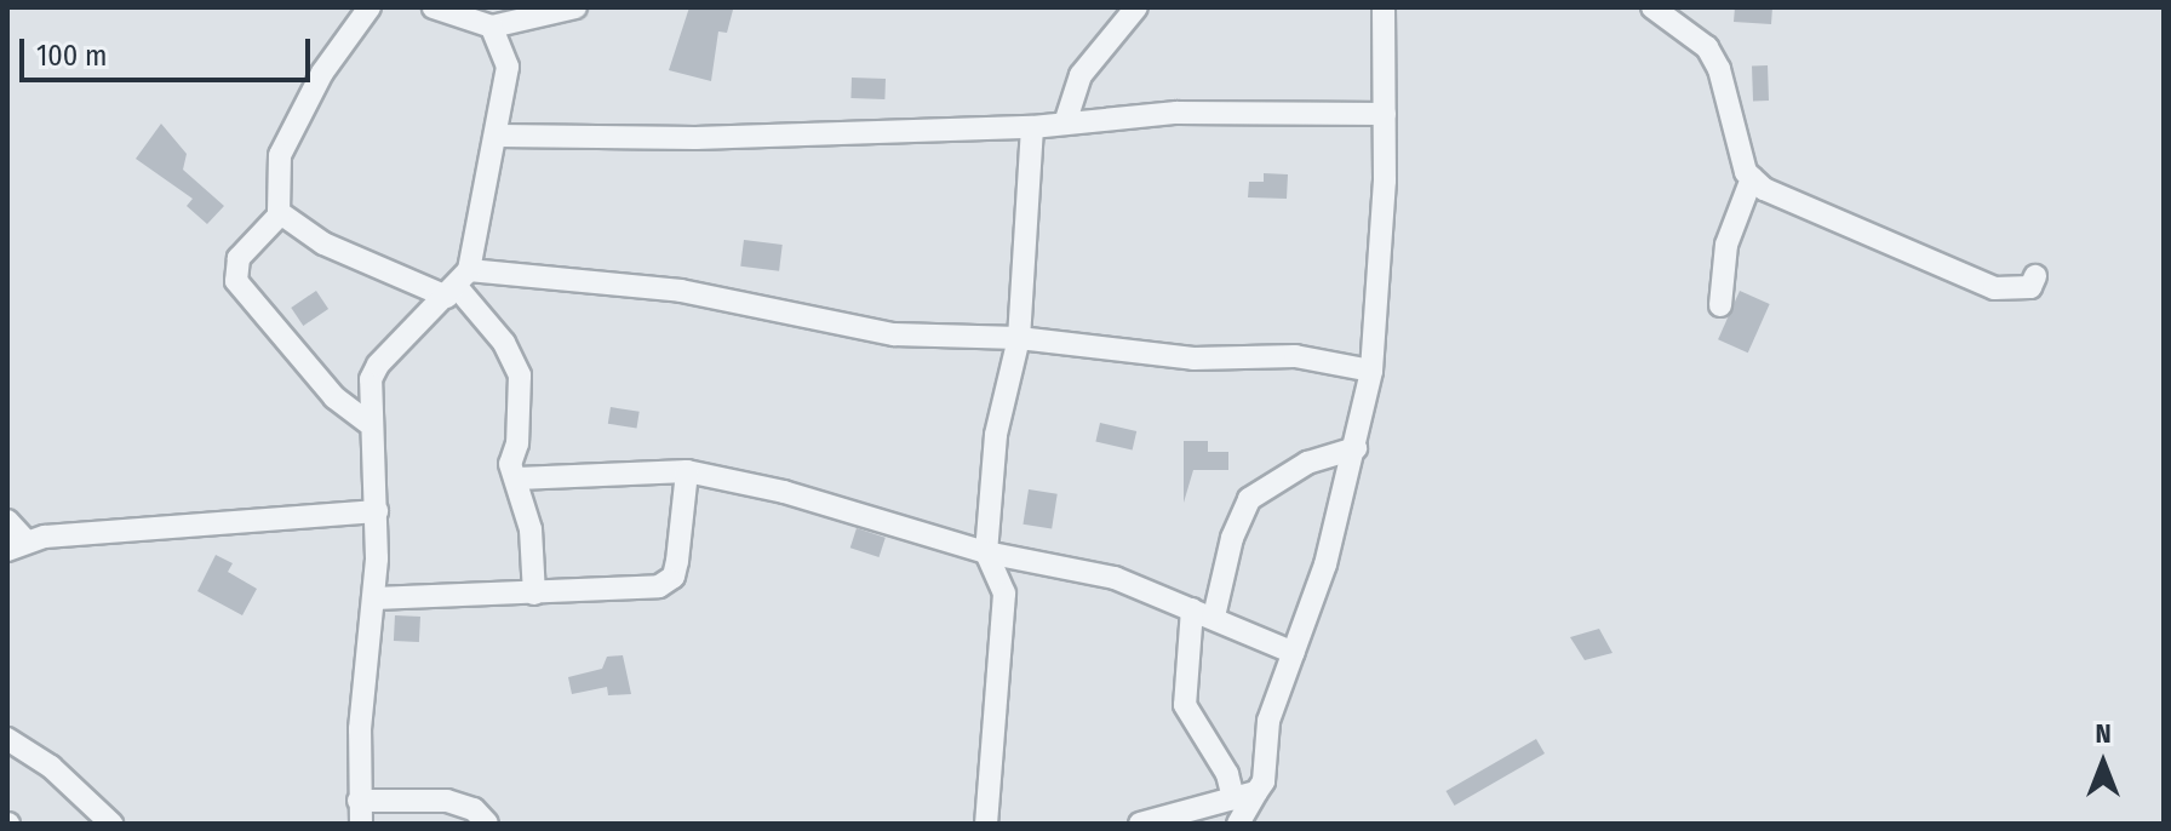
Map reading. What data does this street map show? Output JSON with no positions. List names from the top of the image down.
{
  "scale_bar": "100 m",
  "north": "top"
}
